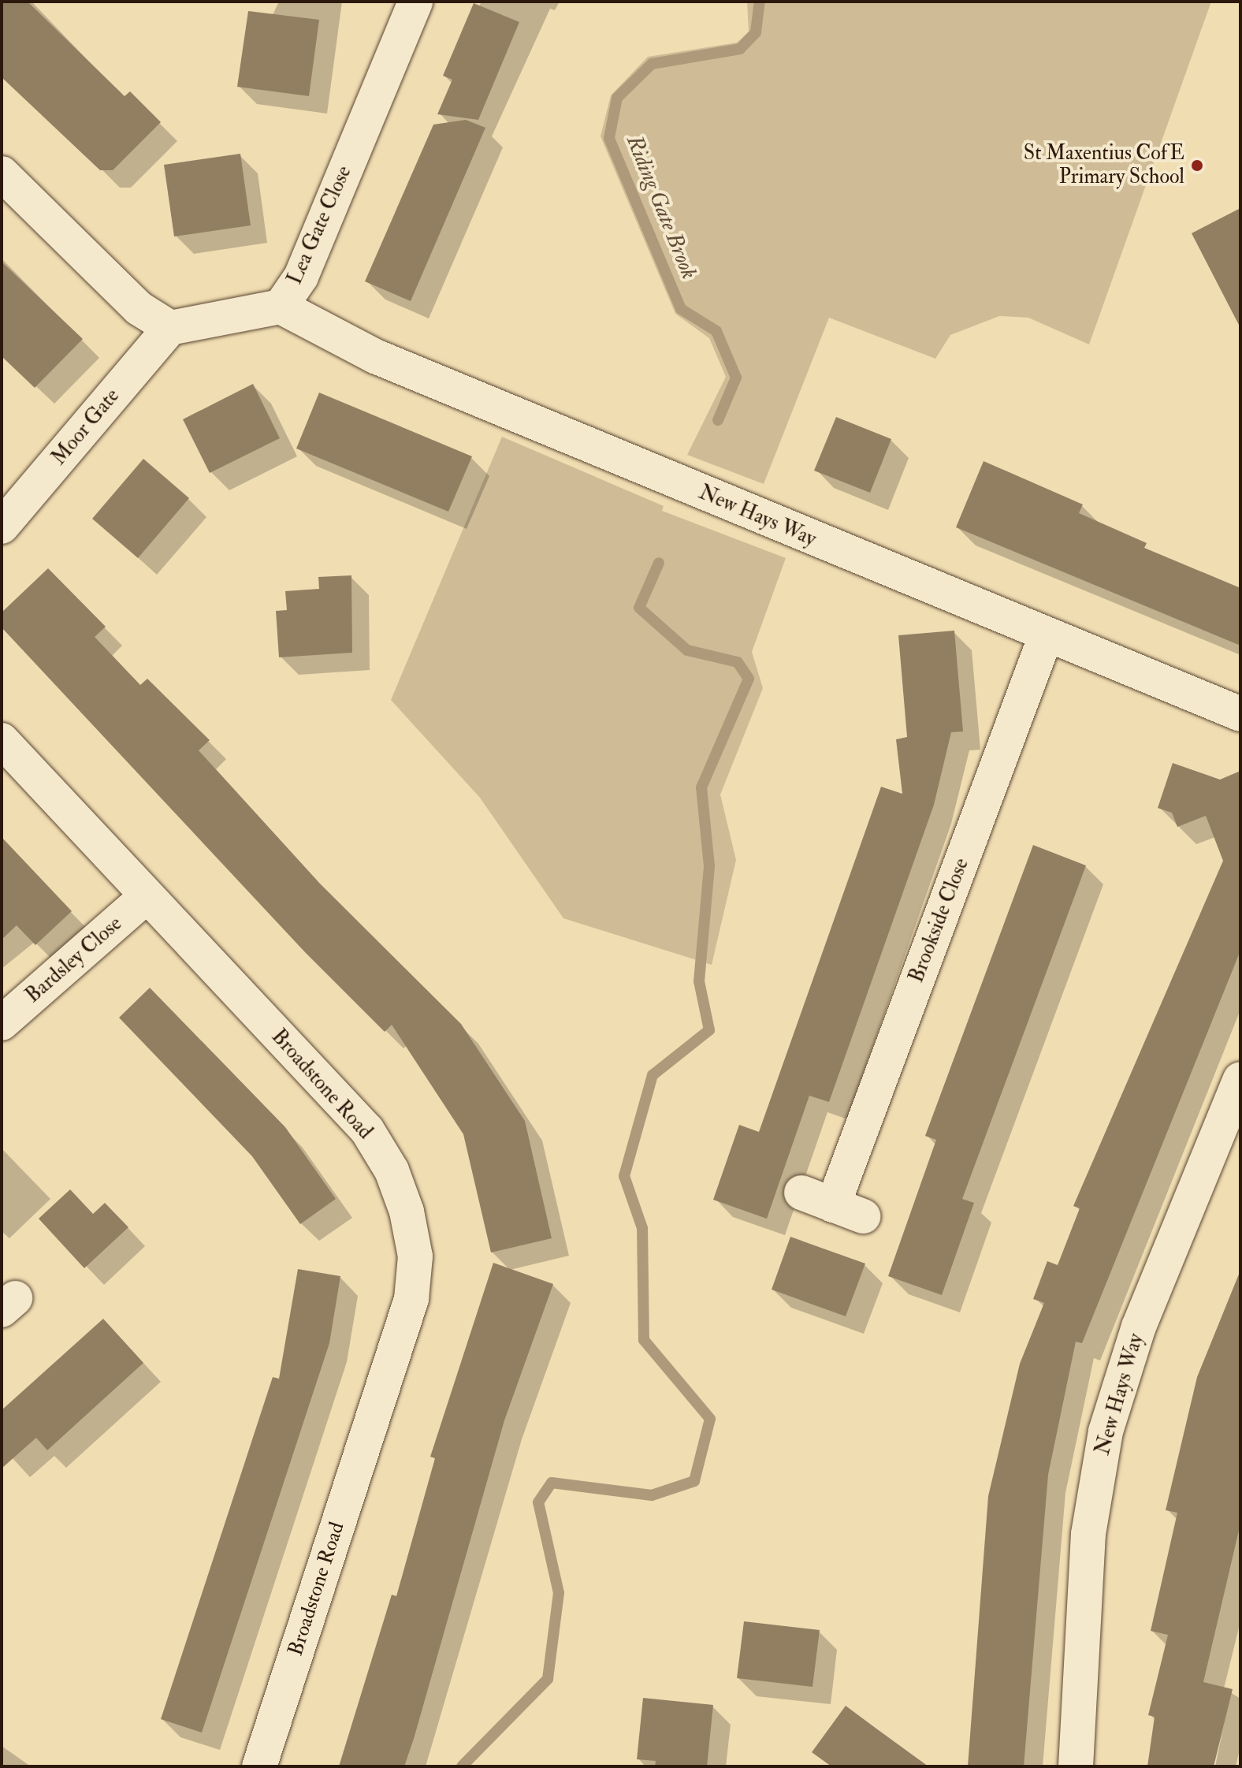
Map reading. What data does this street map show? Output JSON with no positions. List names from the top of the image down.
{
  "streets": {
    "street": [
      "Lea Gate Close",
      "Moor Gate",
      "New Hays Way",
      "Brookside Close",
      "Bardsley Close",
      "Broadstone Road"
    ]
  },
  "crossings": [
    ["Lea Gate Close", "Moor Gate"],
    ["Lea Gate Close", "New Hays Way"],
    ["New Hays Way", "Brookside Close"],
    ["Bardsley Close", "Broadstone Road"]
  ],
  "water": ["Riding Gate Brook"],
  "places": ["St Maxentius CofE Primary School"]
}
